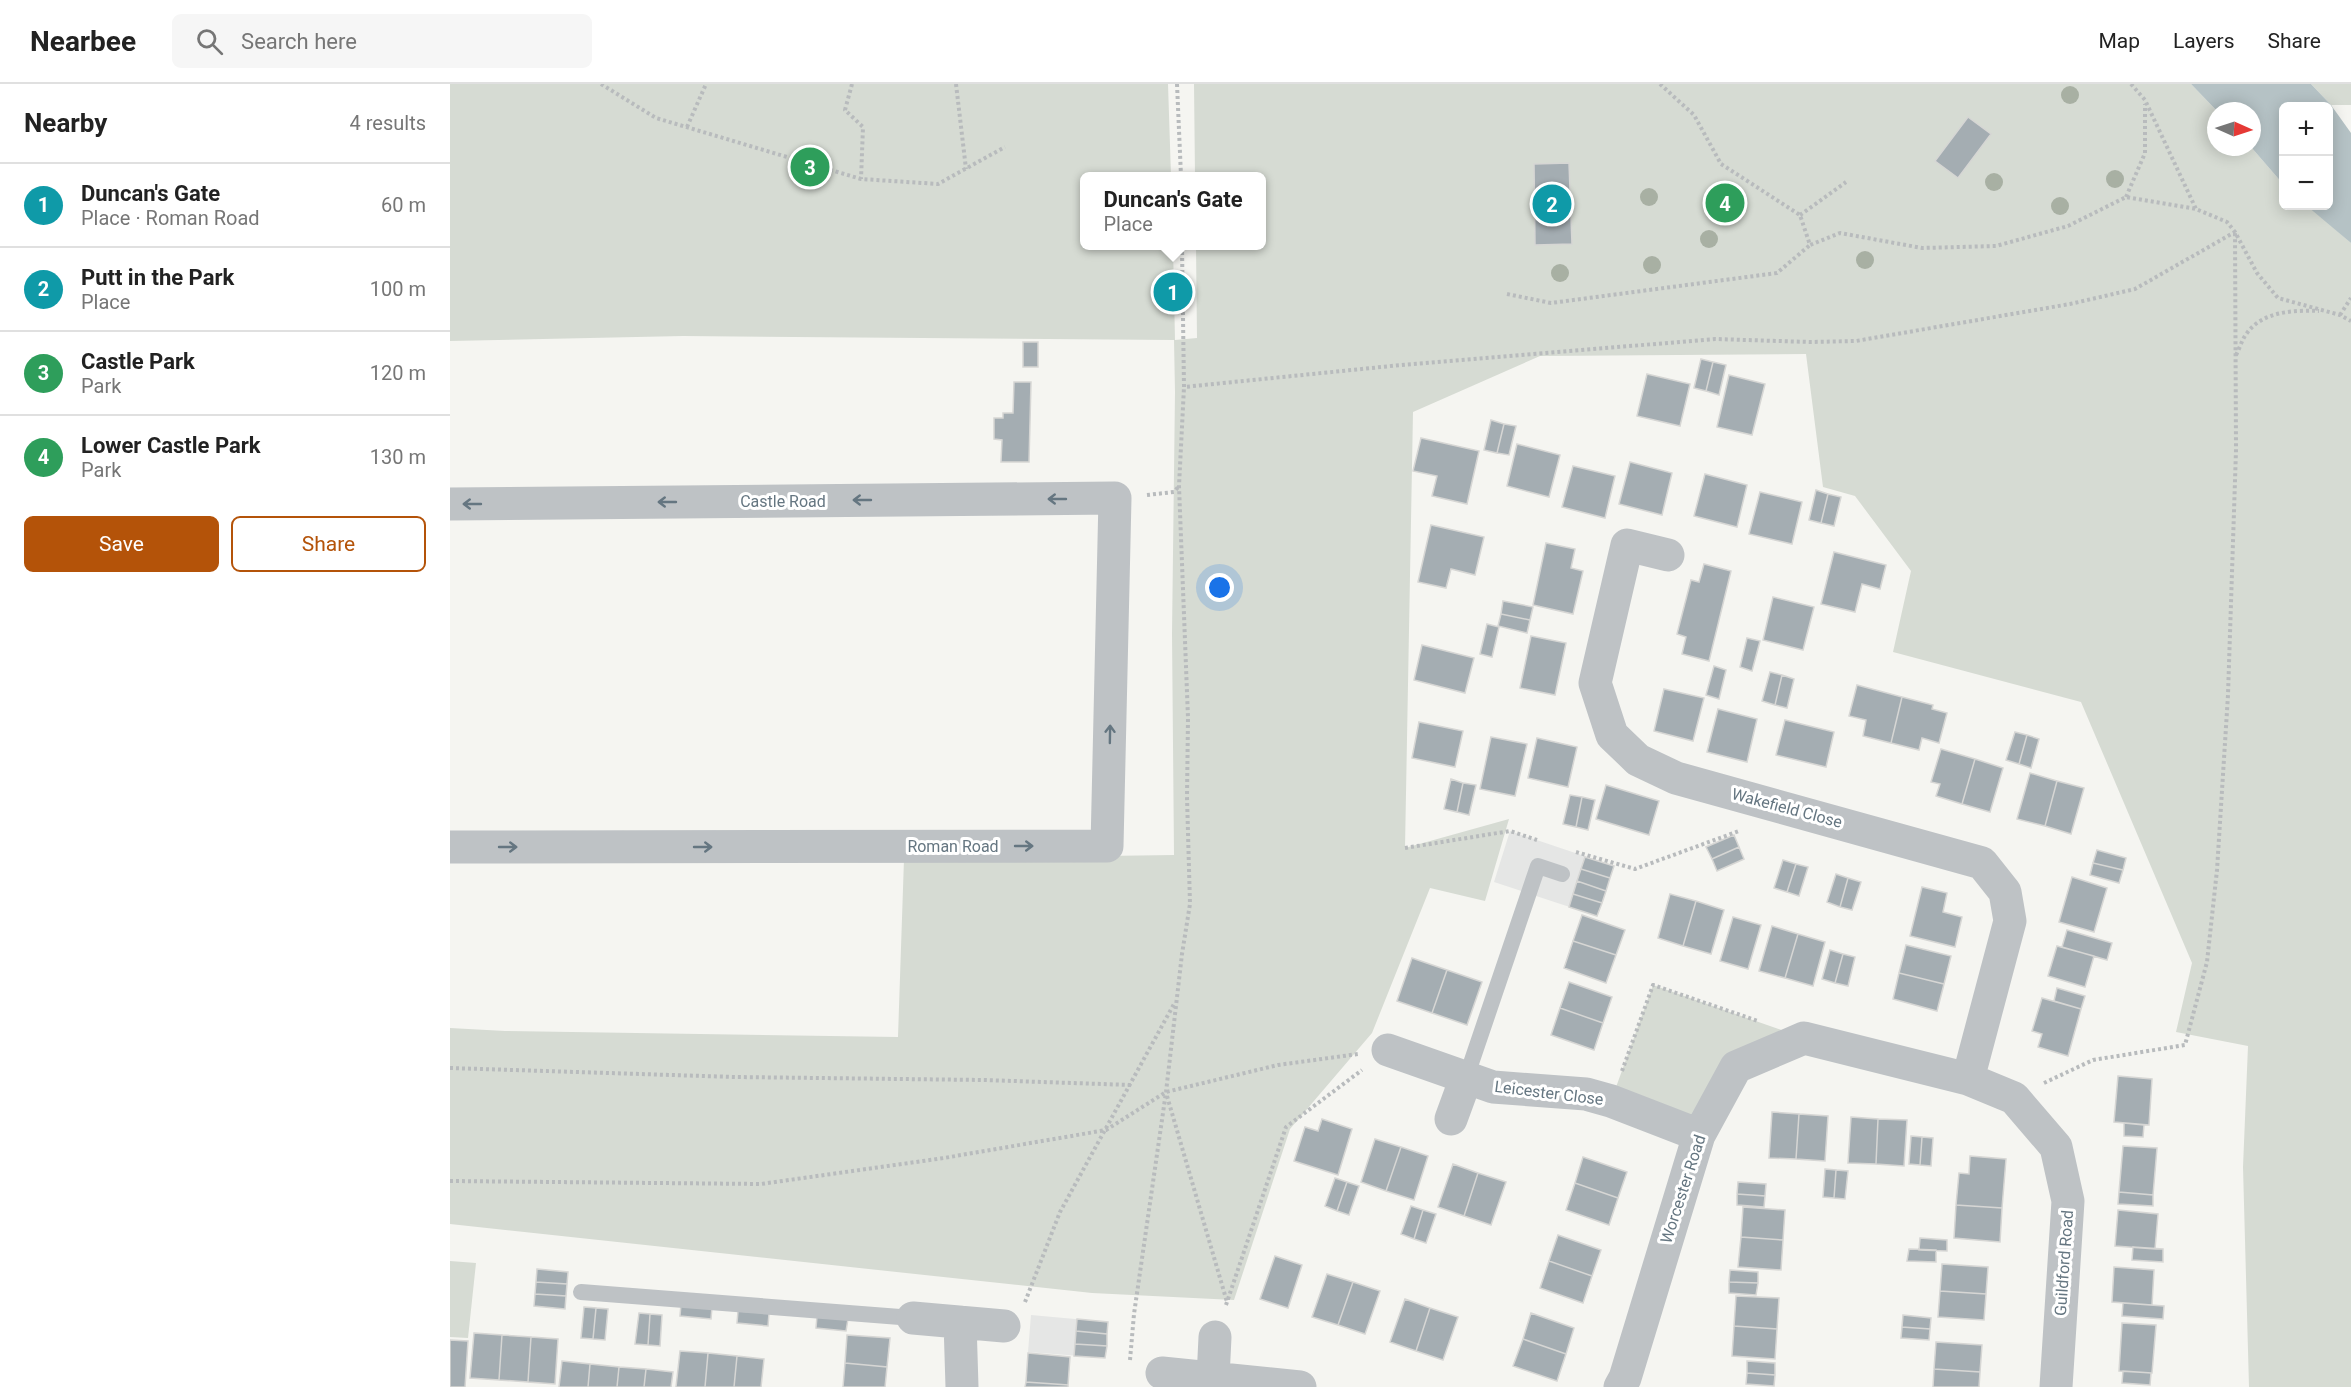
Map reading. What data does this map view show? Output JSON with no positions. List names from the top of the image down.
{
  "streets": {
    "street": [
      "Castle Road",
      "Wakefield Close",
      "Roman Road",
      "Leicester Close",
      "Worcester Road",
      "Guildford Road"
    ]
  },
  "crossings": [
    ["Castle Road", "Roman Road"],
    ["Wakefield Close", "Guildford Road"],
    ["Leicester Close", "Worcester Road"]
  ],
  "one_way": ["Castle Road"],
  "north": "right",
  "page": {
    "header": "Nearbee",
    "search": "Search here",
    "nav": ["Map", "Layers", "Share"],
    "heading": ["Nearby", "4 results"],
    "map_buttons": ["+", "−"],
    "pins": [
      "3",
      "4",
      "2",
      "1"
    ],
    "list": [
      {
        "mark": "1",
        "name": "Duncan's Gate",
        "note": "Place · Roman Road",
        "value": "60 m"
      },
      {
        "mark": "2",
        "name": "Putt in the Park",
        "note": "Place",
        "value": "100 m"
      },
      {
        "mark": "3",
        "name": "Castle Park",
        "note": "Park",
        "value": "120 m"
      },
      {
        "mark": "4",
        "name": "Lower Castle Park",
        "note": "Park",
        "value": "130 m"
      }
    ],
    "popup": ["Duncan's Gate", "Place"],
    "buttons": ["Save", "Share"]
  }
}
